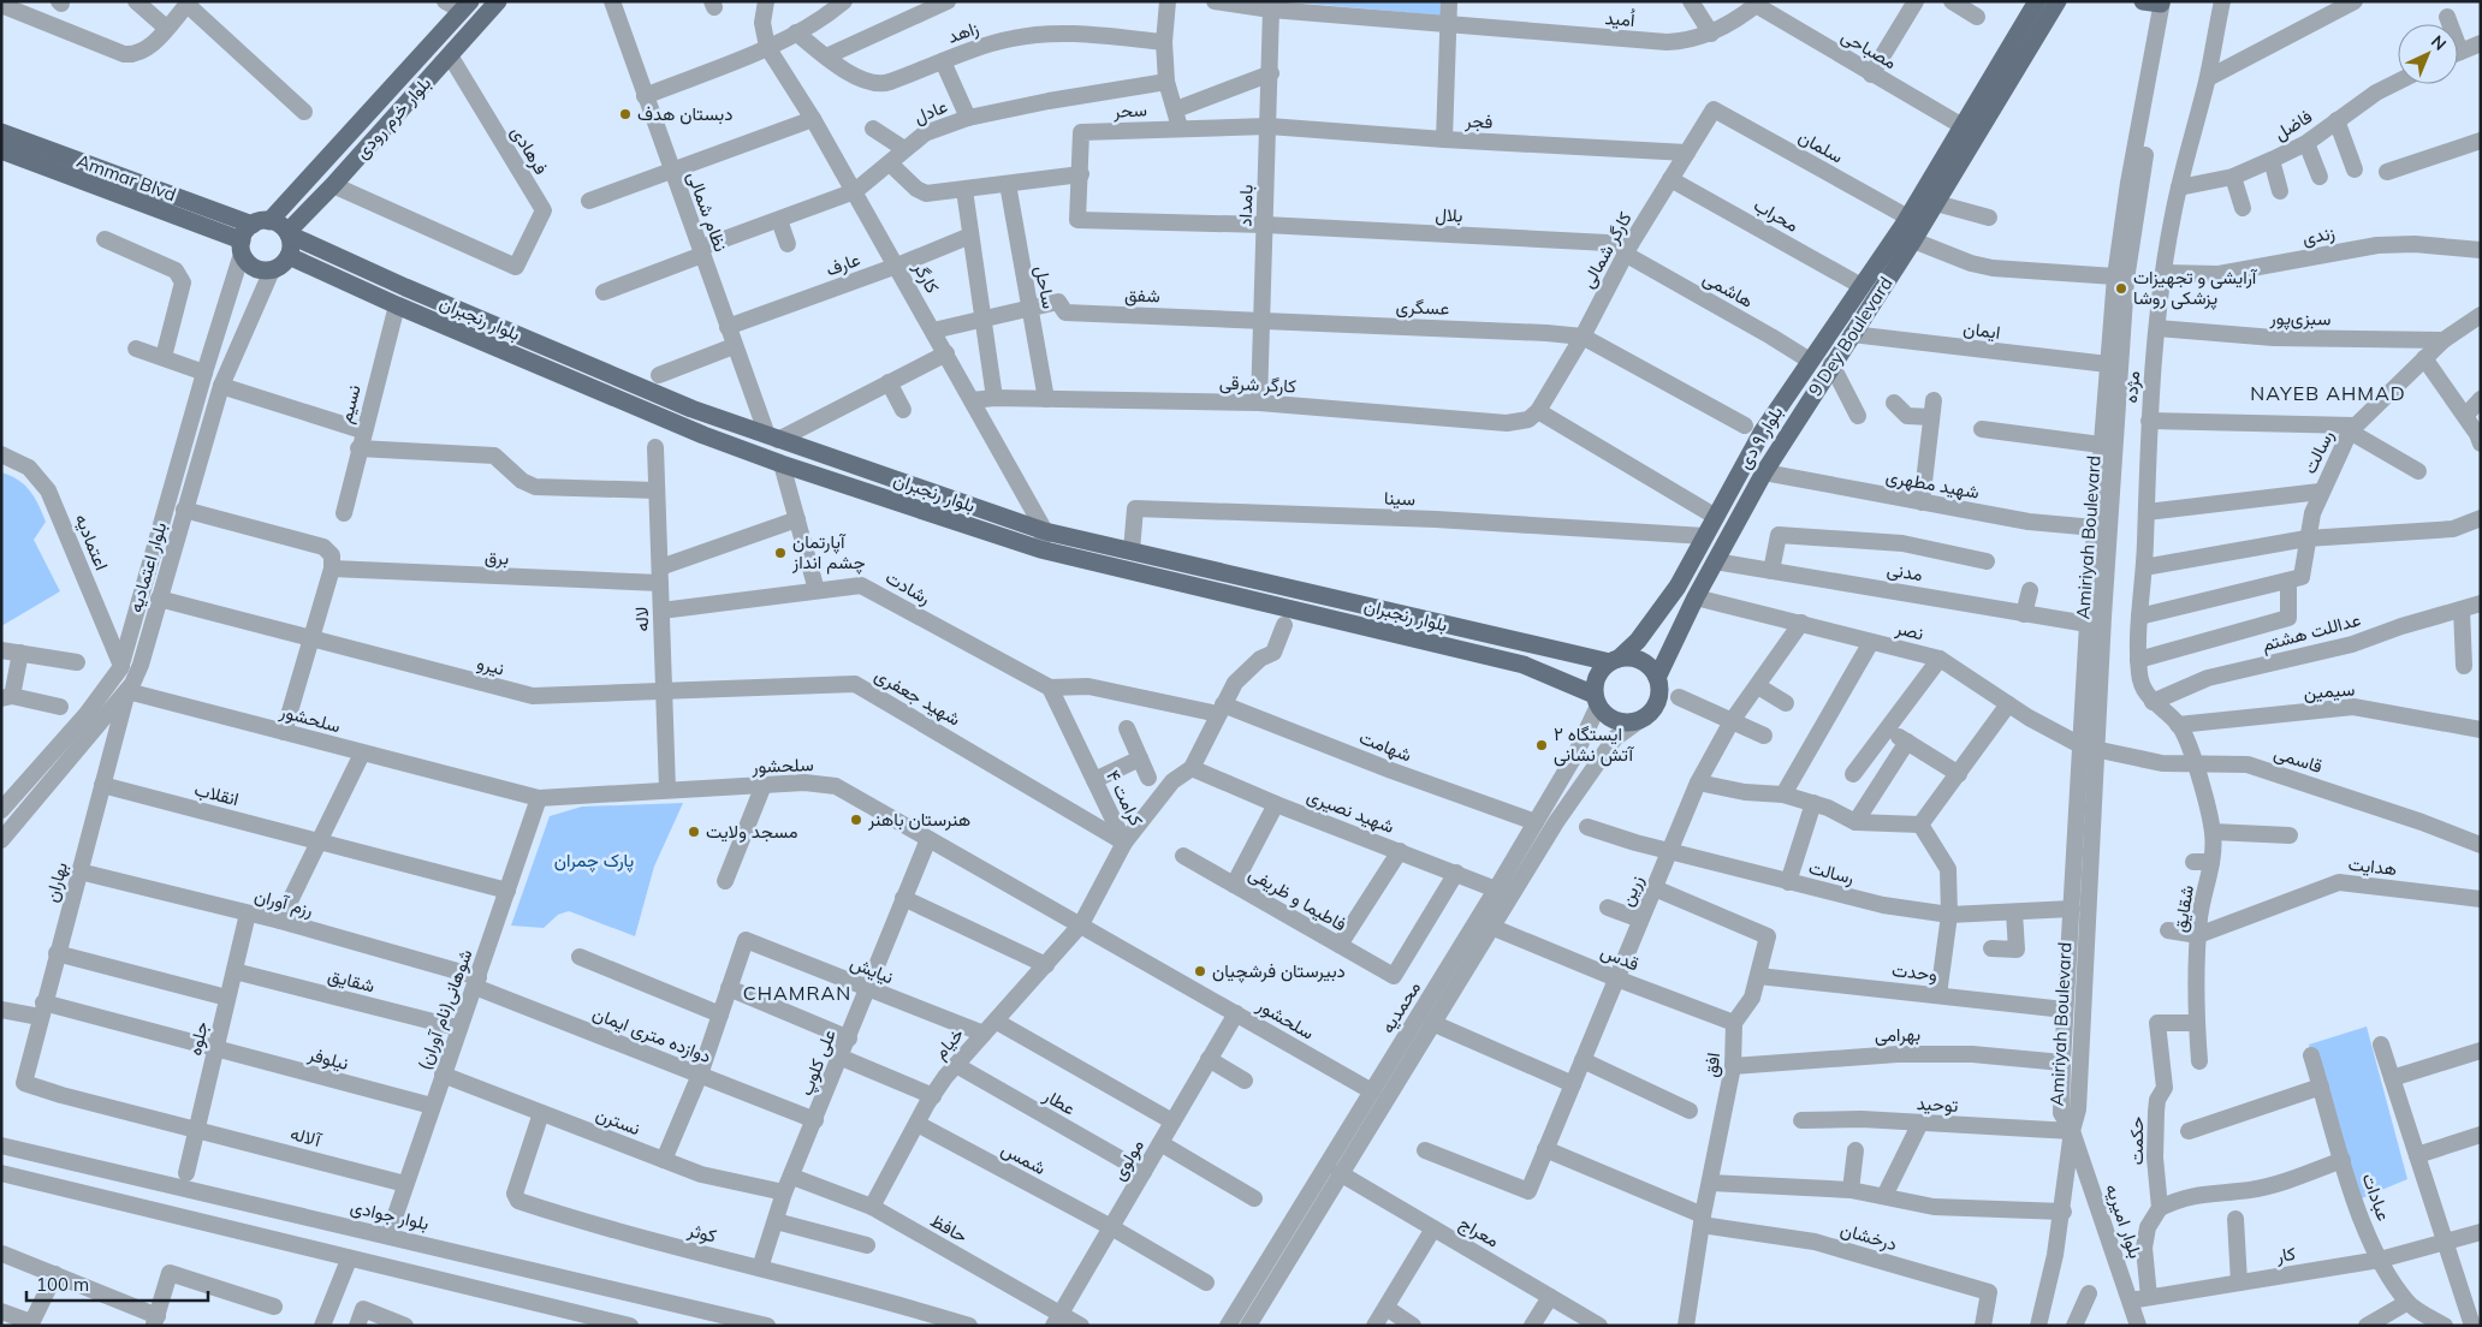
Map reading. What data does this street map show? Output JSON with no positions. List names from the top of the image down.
{
  "streets": {
    "main road": [
      "بلوار خرم رودی",
      "Ammar Blvd",
      "بلوار رنجبران",
      "9 Dey Boulevard",
      "بلوار ۹ دی"
    ],
    "street": [
      "اُمید",
      "زاهد",
      "مصباحی",
      "سحر",
      "عادل",
      "فجر",
      "فاضل",
      "سلمان",
      "فرهادی",
      "بامداد",
      "نظام شمالی",
      "بلال",
      "محراب",
      "زندی",
      "کارگر شمالی",
      "عارف",
      "کارگر",
      "ساحل",
      "هاشمی",
      "شفق",
      "عسگری",
      "سبزی‌پور",
      "ایمان",
      "کارگر شرقی",
      "مژده",
      "نسیم",
      "رسالت",
      "شهید مطهری",
      "سینا",
      "Amiriyah Boulevard",
      "اعتمادیه",
      "برق",
      "بلوار اعتمادیه",
      "مدنی",
      "رشادت",
      "لاله",
      "نصر",
      "عداللت هشتم",
      "نیرو",
      "سیمین",
      "شهید جعفری",
      "سلحشور",
      "شهامت",
      "قاسمی",
      "انقلاب",
      "کرامت ۴",
      "شهید نصیری",
      "هدایت",
      "بهاران",
      "زرین",
      "فاطیما و ظریفی",
      "رزم آوران",
      "شقایق",
      "قدس",
      "نیایش",
      "وحدت",
      "محمدیه",
      "شوهانی(نام آوران)",
      "دوازده متری ایمان",
      "بهرامی",
      "جلوه",
      "خیام",
      "نیلوفر",
      "علی کلوپ",
      "افق",
      "عطار",
      "توحید",
      "نسترن",
      "آلاله",
      "حکمت",
      "شمس",
      "مولوی",
      "عبادات",
      "بلوار جوادی",
      "بلوار امیریه",
      "حافظ",
      "معراج",
      "کوثر",
      "درخشان",
      "کار"
    ]
  },
  "crossings": [
    ["اُمید", "مصباحی"],
    ["اُمید", "بامداد"],
    ["مصباحی", "بلوار ۹ دی"],
    ["سحر", "فجر"],
    ["سحر", "بامداد"],
    ["سحر", "بلال"],
    ["عادل", "نظام شمالی"],
    ["عادل", "کارگر"],
    ["بلوار خرم رودی", "فرهادی"],
    ["بلوار خرم رودی", "Ammar Blvd"],
    ["بلوار خرم رودی", "بلوار رنجبران"],
    ["بلوار خرم رودی", "بلوار اعتمادیه"],
    ["فجر", "بامداد"],
    ["فجر", "کارگر شمالی"],
    ["فاضل", "مژده"],
    ["سلمان", "کارگر شمالی"],
    ["سلمان", "بلوار ۹ دی"],
    ["Ammar Blvd", "بلوار رنجبران"],
    ["Ammar Blvd", "بلوار اعتمادیه"],
    ["بامداد", "بلال"],
    ["بامداد", "شفق"],
    ["بامداد", "عسگری"],
    ["بامداد", "کارگر شرقی"],
    ["نظام شمالی", "عارف"],
    ["نظام شمالی", "بلوار رنجبران"],
    ["بلال", "کارگر شمالی"],
    ["بلال", "هاشمی"],
    ["محراب", "کارگر شمالی"],
    ["محراب", "بلوار ۹ دی"],
    ["زندی", "مژده"],
    ["کارگر شمالی", "هاشمی"],
    ["کارگر شمالی", "عسگری"],
    ["کارگر شمالی", "کارگر شرقی"],
    ["عارف", "کارگر"],
    ["کارگر", "بلوار رنجبران"],
    ["کارگر", "کارگر شرقی"],
    ["ساحل", "شفق"],
    ["ساحل", "کارگر شرقی"],
    ["هاشمی", "بلوار ۹ دی"],
    ["شفق", "عسگری"],
    ["بلوار رنجبران", "9 Dey Boulevard"],
    ["بلوار رنجبران", "نسیم"],
    ["بلوار رنجبران", "بلوار ۹ دی"],
    ["بلوار رنجبران", "سینا"],
    ["بلوار رنجبران", "بلوار اعتمادیه"],
    ["بلوار رنجبران", "محمدیه"],
    ["سبزی‌پور", "مژده"],
    ["سبزی‌پور", "رسالت"],
    ["ایمان", "9 Dey Boulevard"],
    ["ایمان", "Amiriyah Boulevard"],
    ["9 Dey Boulevard", "بلوار ۹ دی"],
    ["9 Dey Boulevard", "شهید مطهری"],
    ["9 Dey Boulevard", "مدنی"],
    ["9 Dey Boulevard", "نصر"],
    ["9 Dey Boulevard", "محمدیه"],
    ["مژده", "عداللت هشتم"],
    ["مژده", "سیمین"],
    ["مژده", "قاسمی"],
    ["مژده", "شقایق"],
    ["بلوار ۹ دی", "سینا"],
    ["بلوار ۹ دی", "محمدیه"],
    ["رسالت", "Amiriyah Boulevard"],
    ["رسالت", "زرین"],
    ["شهید مطهری", "Amiriyah Boulevard"],
    ["Amiriyah Boulevard", "مدنی"],
    ["Amiriyah Boulevard", "نصر"],
    ["Amiriyah Boulevard", "قاسمی"],
    ["Amiriyah Boulevard", "وحدت"],
    ["Amiriyah Boulevard", "بهرامی"],
    ["Amiriyah Boulevard", "توحید"],
    ["Amiriyah Boulevard", "بلوار امیریه"],
    ["اعتمادیه", "بلوار اعتمادیه"],
    ["برق", "لاله"],
    ["بلوار اعتمادیه", "نیرو"],
    ["بلوار اعتمادیه", "سلحشور"],
    ["بلوار اعتمادیه", "بهاران"],
    ["رشادت", "لاله"],
    ["رشادت", "شهامت"],
    ["رشادت", "کرامت ۴"],
    ["لاله", "نیرو"],
    ["لاله", "شهید جعفری"],
    ["لاله", "سلحشور"],
    ["نصر", "قاسمی"],
    ["نصر", "زرین"],
    ["نیرو", "شهید جعفری"],
    ["شهید جعفری", "کرامت ۴"],
    ["سلحشور", "کرامت ۴"],
    ["سلحشور", "بهاران"],
    ["سلحشور", "محمدیه"],
    ["سلحشور", "شوهانی(نام آوران)"],
    ["سلحشور", "خیام"],
    ["سلحشور", "علی کلوپ"],
    ["سلحشور", "مولوی"],
    ["شهامت", "کرامت ۴"],
    ["شهامت", "محمدیه"],
    ["قاسمی", "شقایق"],
    ["انقلاب", "بهاران"],
    ["انقلاب", "شوهانی(نام آوران)"],
    ["کرامت ۴", "خیام"],
    ["شهید نصیری", "فاطیما و ظریفی"],
    ["شهید نصیری", "محمدیه"],
    ["هدایت", "شقایق"],
    ["بهاران", "رزم آوران"],
    ["بهاران", "نیلوفر"],
    ["بهاران", "آلاله"],
    ["زرین", "قدس"],
    ["زرین", "درخشان"],
    ["رزم آوران", "شوهانی(نام آوران)"],
    ["رزم آوران", "دوازده متری ایمان"],
    ["رزم آوران", "جلوه"],
    ["شقایق", "شوهانی(نام آوران)"],
    ["شقایق", "جلوه"],
    ["شقایق", "حکمت"],
    ["قدس", "محمدیه"],
    ["قدس", "افق"],
    ["نیایش", "خیام"],
    ["نیایش", "علی کلوپ"],
    ["محمدیه", "معراج"],
    ["شوهانی(نام آوران)", "دوازده متری ایمان"],
    ["شوهانی(نام آوران)", "نیلوفر"],
    ["شوهانی(نام آوران)", "نسترن"],
    ["شوهانی(نام آوران)", "آلاله"],
    ["شوهانی(نام آوران)", "بلوار جوادی"],
    ["دوازده متری ایمان", "علی کلوپ"],
    ["بهرامی", "افق"],
    ["جلوه", "نیلوفر"],
    ["جلوه", "آلاله"],
    ["خیام", "عطار"],
    ["خیام", "شمس"],
    ["خیام", "حافظ"],
    ["علی کلوپ", "نسترن"],
    ["علی کلوپ", "حافظ"],
    ["علی کلوپ", "کوثر"],
    ["افق", "درخشان"],
    ["عطار", "مولوی"],
    ["توحید", "بلوار امیریه"],
    ["نسترن", "حافظ"],
    ["نسترن", "کوثر"],
    ["شمس", "مولوی"],
    ["مولوی", "حافظ"],
    ["عبادات", "کار"],
    ["بلوار امیریه", "کار"]
  ],
  "districts": ["NAYEB AHMAD", "CHAMRAN"],
  "parks": ["پارک چمران"],
  "places": [
    "دبستان هدف",
    "آرایشی و تجهیزات پزشکی روشا",
    "آپارتمان چشم انداز",
    "ایستگاه ۲ آتش نشانی",
    "هنرستان باهنر",
    "مسجد ولایت",
    "دبیرستان فرشچیان"
  ],
  "scale_bar": "100 m",
  "north": "top right"
}
